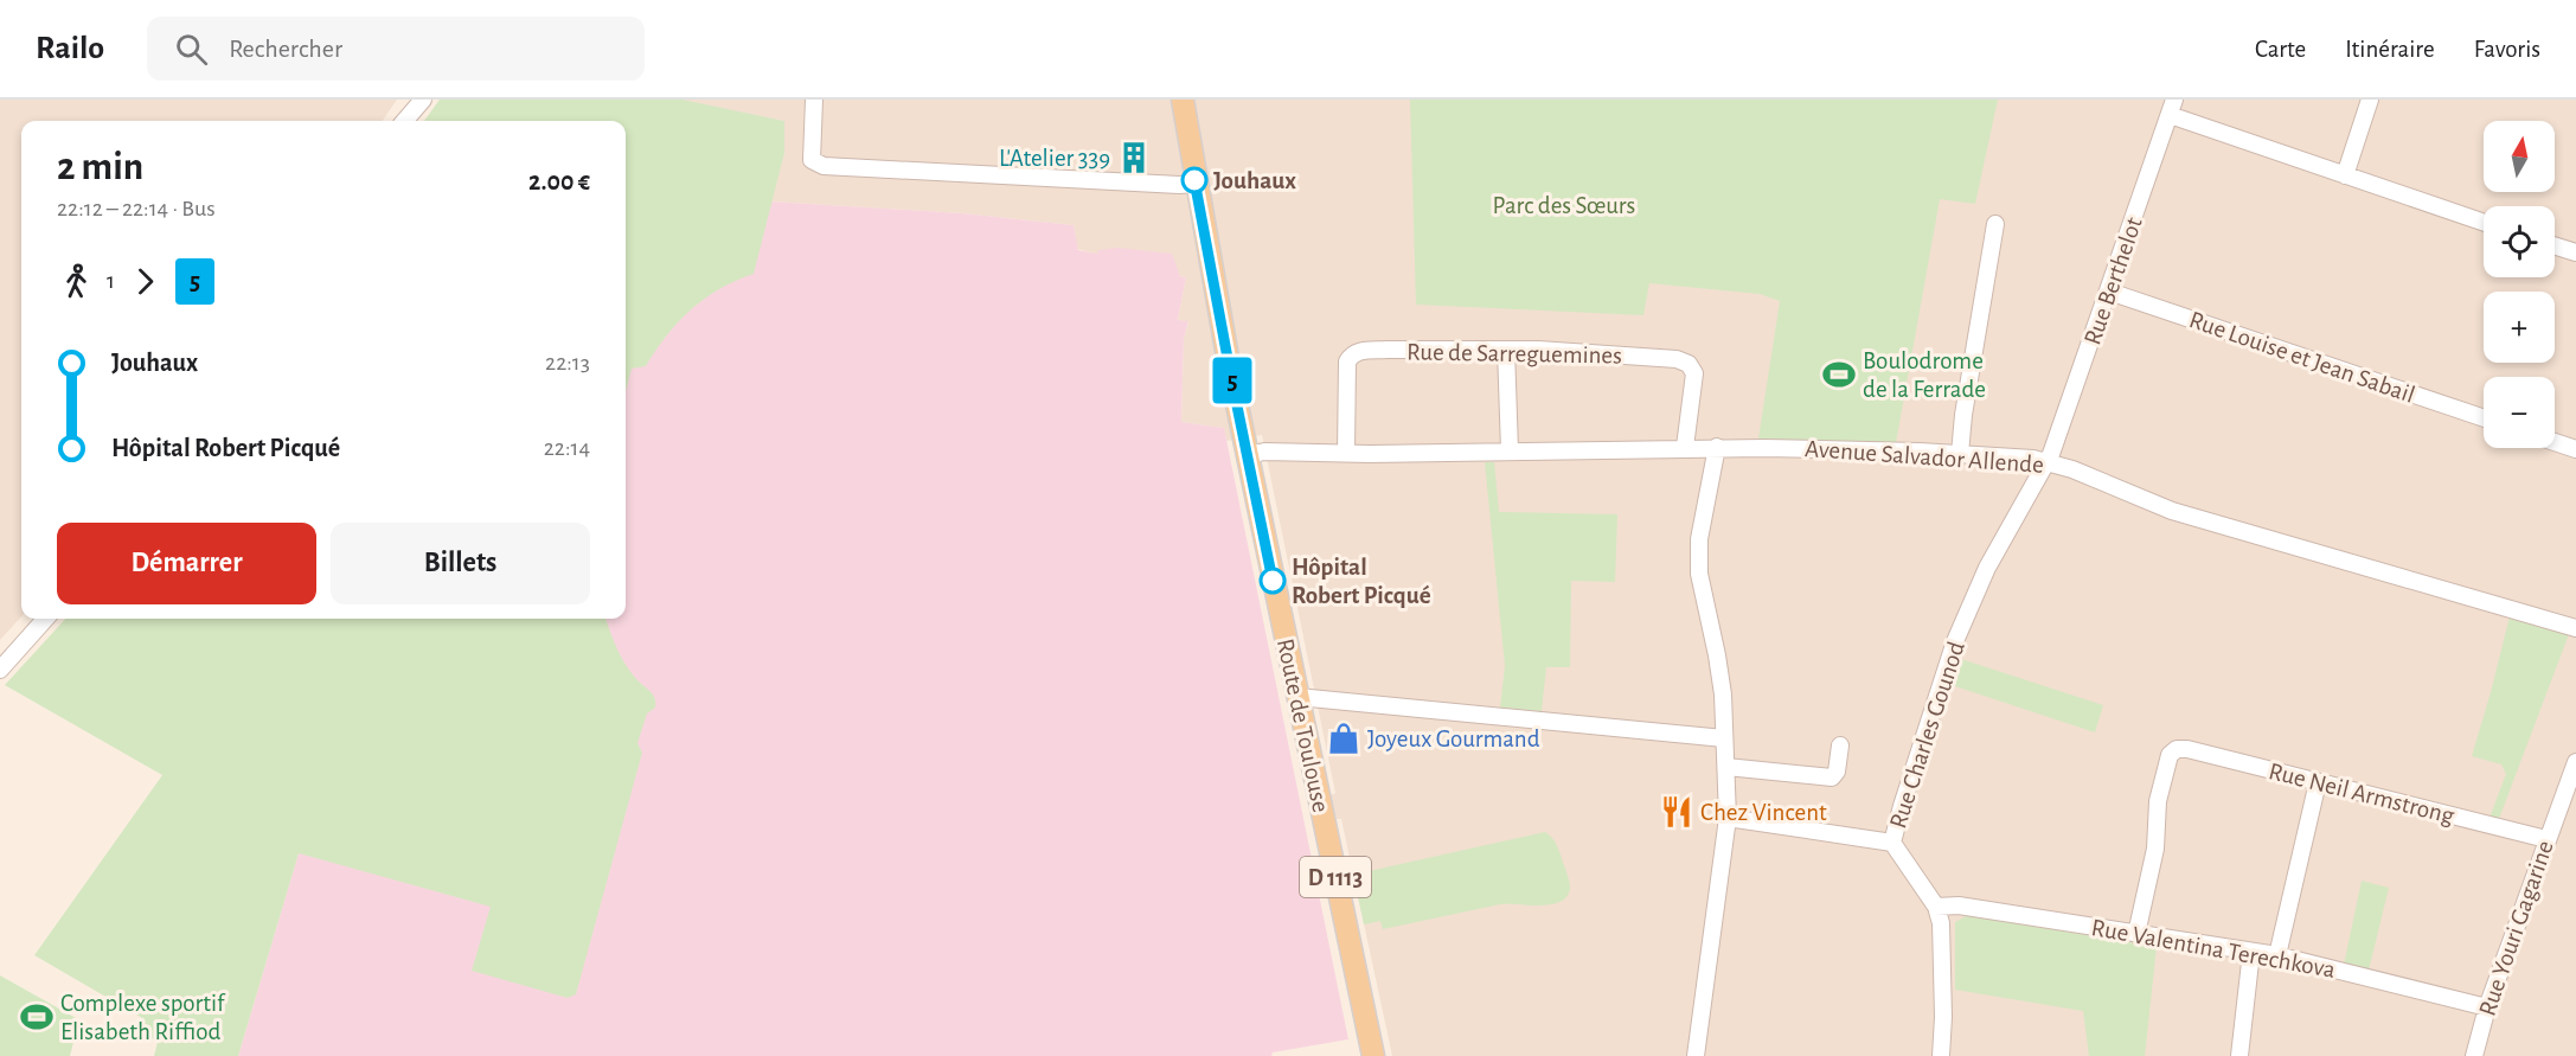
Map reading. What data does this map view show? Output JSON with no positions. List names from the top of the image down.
{
  "streets": {
    "main road": ["Route de Toulouse", "D 1113"],
    "street": [
      "Rue Berthelot",
      "Rue de Sarreguemines",
      "Rue Louise et Jean Sabail",
      "Avenue Salvador Allende",
      "Rue Charles Gounod",
      "Rue Neil Armstrong",
      "Rue Youri Gagarine",
      "Rue Valentina Terechkova"
    ]
  },
  "crossings": [
    ["Rue Berthelot", "Rue Louise et Jean Sabail"],
    ["Rue Berthelot", "Avenue Salvador Allende"],
    ["Rue Berthelot", "Rue Charles Gounod"],
    ["Rue de Sarreguemines", "Avenue Salvador Allende"],
    ["Avenue Salvador Allende", "Route de Toulouse"],
    ["Avenue Salvador Allende", "Rue Charles Gounod"],
    ["Rue Charles Gounod", "Rue Valentina Terechkova"],
    ["Rue Neil Armstrong", "Rue Youri Gagarine"],
    ["Rue Neil Armstrong", "Rue Valentina Terechkova"],
    ["Rue Youri Gagarine", "Rue Valentina Terechkova"]
  ],
  "parks": ["Parc des Sœurs"],
  "places": {
    "building": ["L'Atelier 339"],
    "other": ["Jouhaux", "Hôpital Robert Picqué"],
    "sports": ["Boulodrome de la Ferrade", "Complexe sportif Elisabeth Riffiod"],
    "shop": ["Joyeux Gourmand"],
    "restaurant": ["Chez Vincent"]
  },
  "lines": ["bus line 5"],
  "north": "top",
  "page": {
    "header": "Railo",
    "search": "Rechercher",
    "nav": ["Carte", "Itinéraire", "Favoris"],
    "on_map": "5",
    "map_buttons": ["+", "−"],
    "heading": ["2 min", "22:12 – 22:14 · Bus", "2.00 €"],
    "legs": ["1", "5"],
    "list": [
      {
        "name": "Jouhaux",
        "value": "22:13"
      },
      {
        "name": "Hôpital Robert Picqué",
        "value": "22:14"
      }
    ],
    "buttons": ["Démarrer", "Billets"]
  }
}
